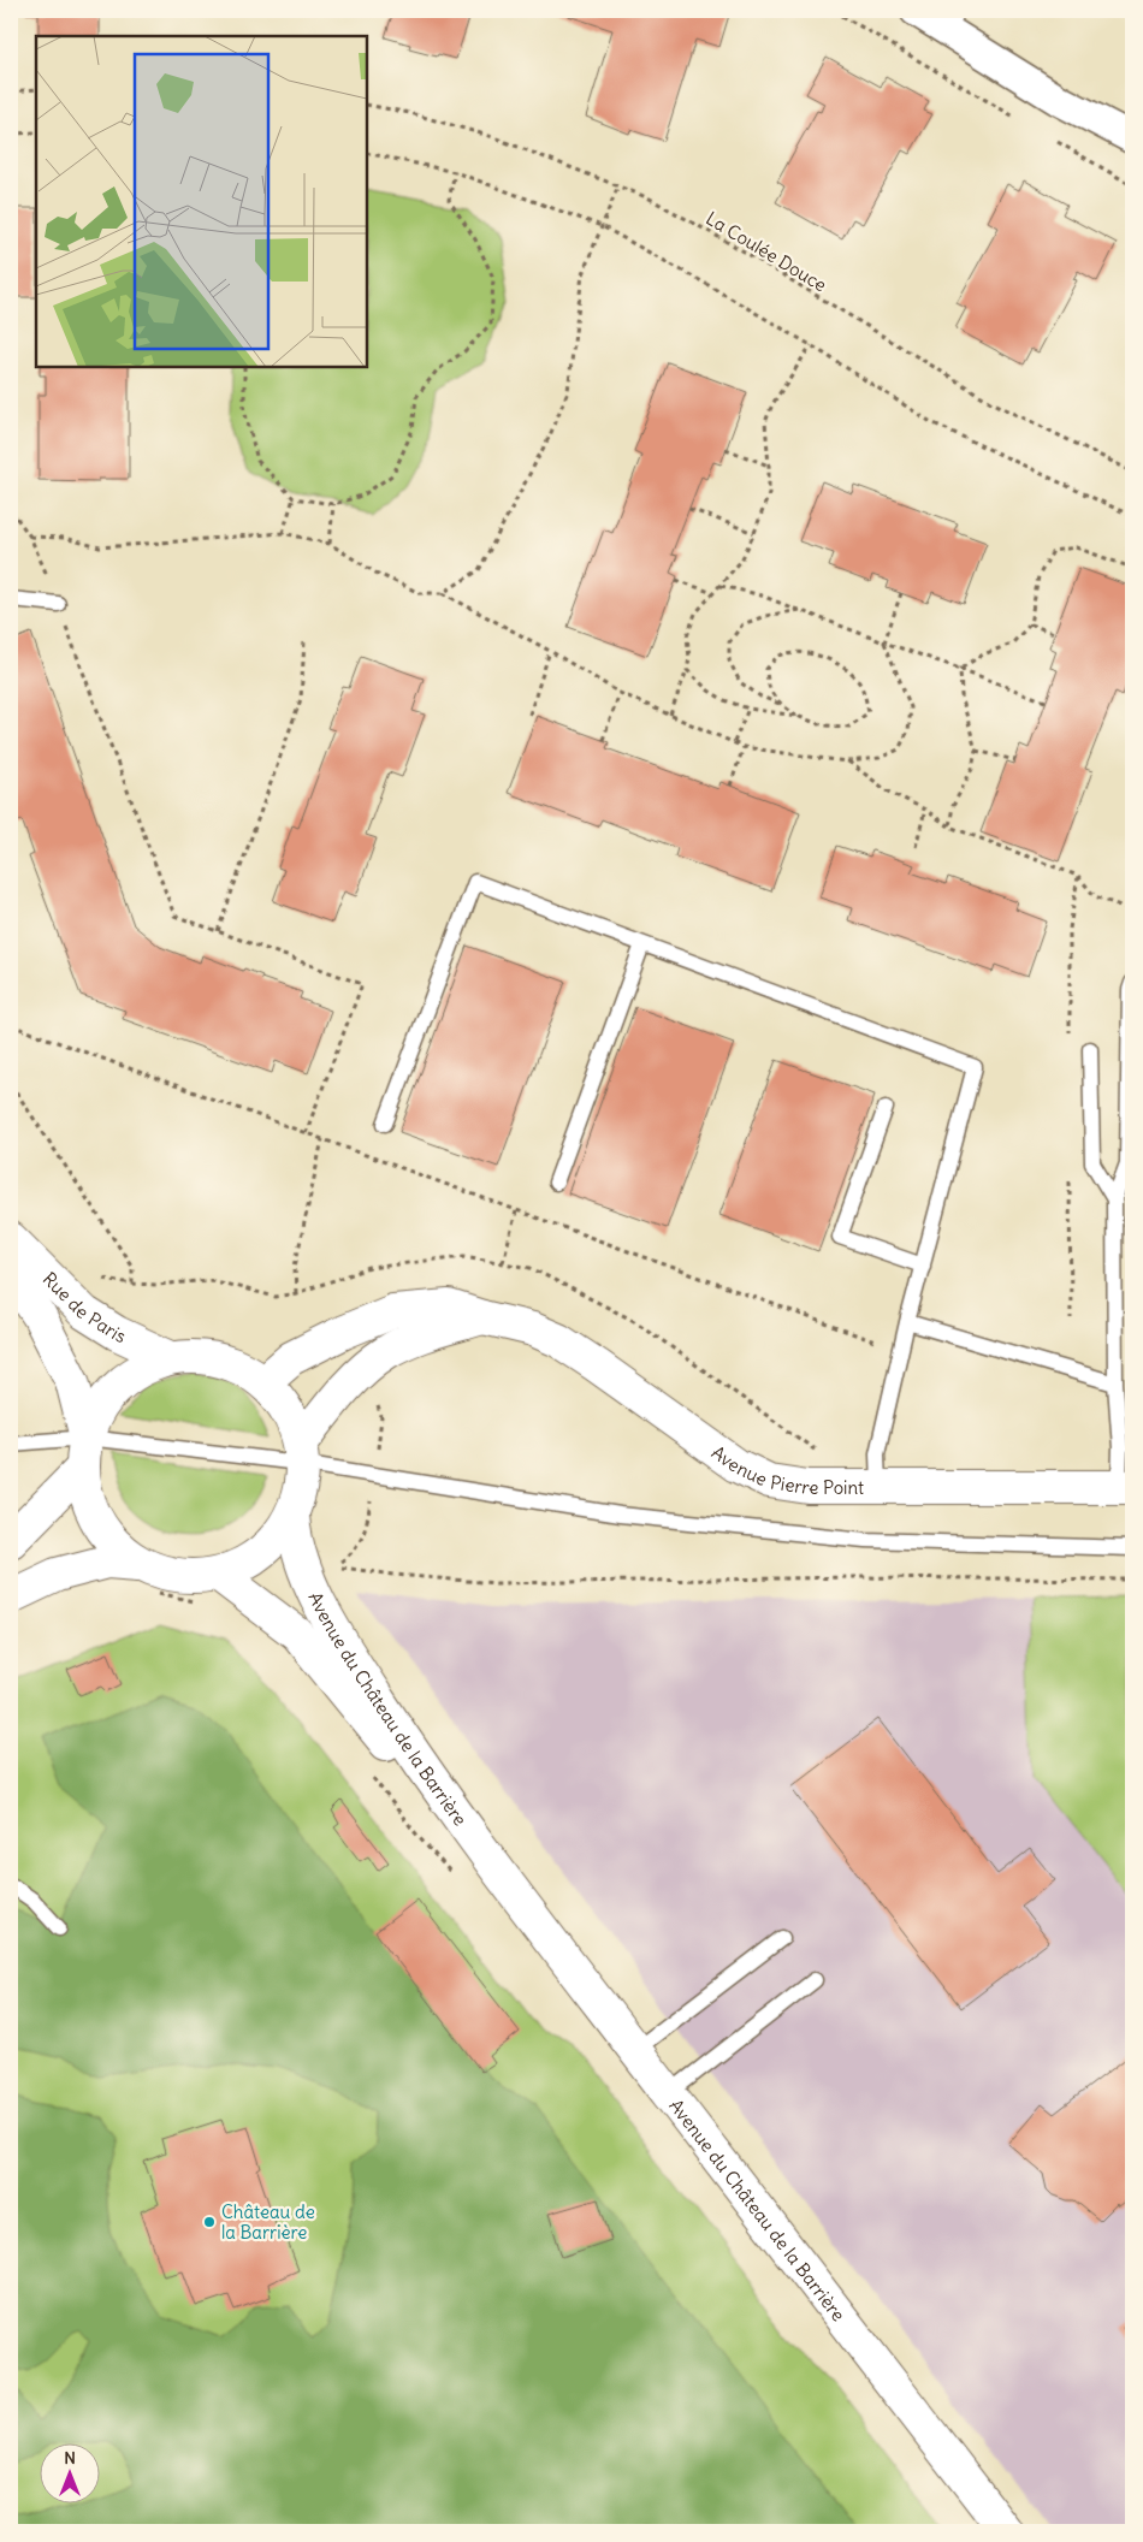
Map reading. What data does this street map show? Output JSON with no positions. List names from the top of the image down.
{
  "streets": {
    "main road": ["Rue de Paris", "Avenue Pierre Point", "Avenue du Château de la Barrière"],
    "path": ["La Coulée Douce"]
  },
  "places": ["Château de la Barrière"],
  "north": "top"
}
